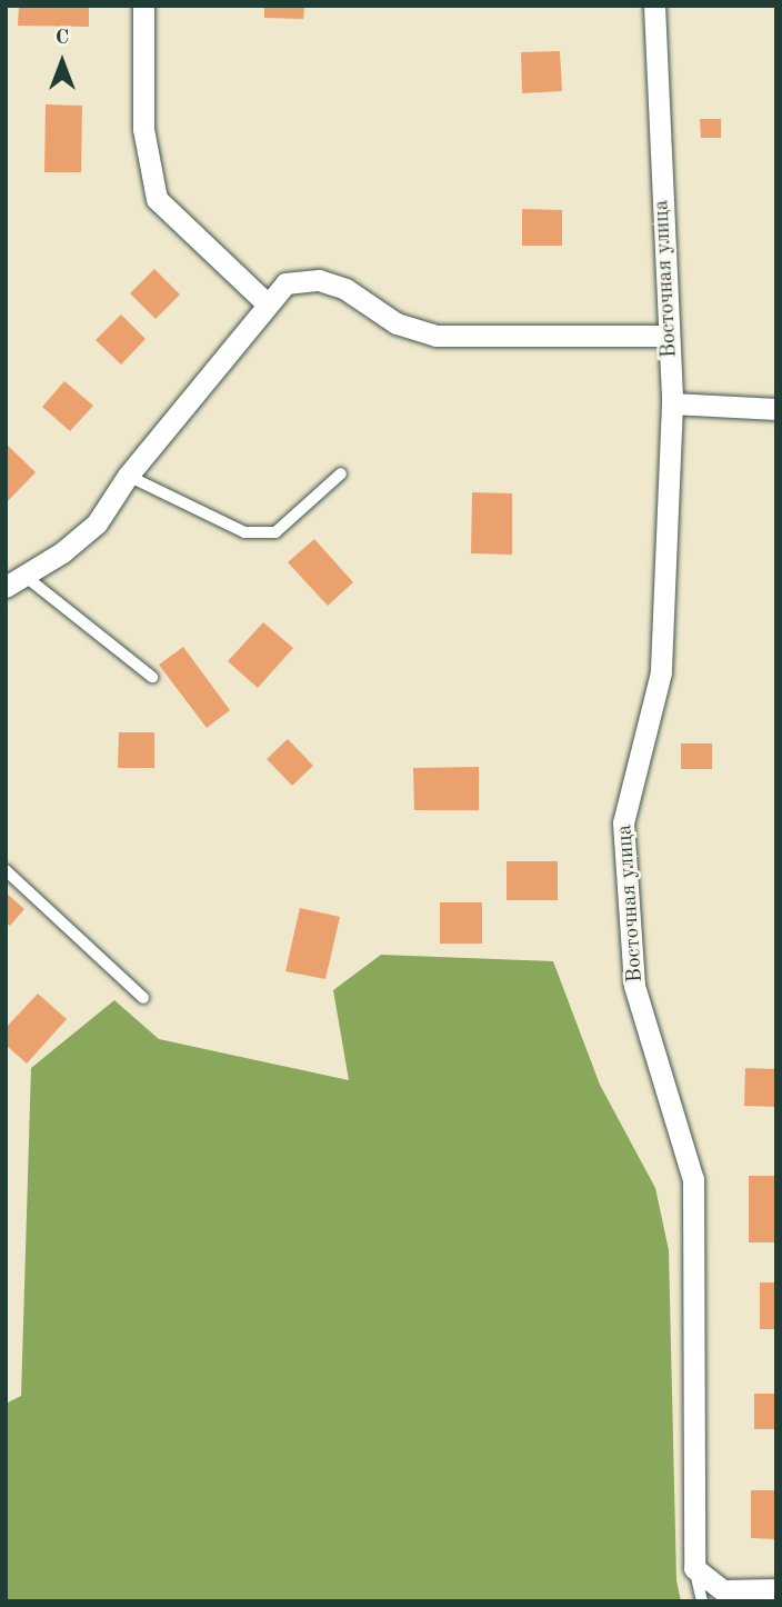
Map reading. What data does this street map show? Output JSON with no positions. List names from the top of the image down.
{
  "streets": {
    "street": ["Восточная улица"]
  },
  "north": "top"
}
